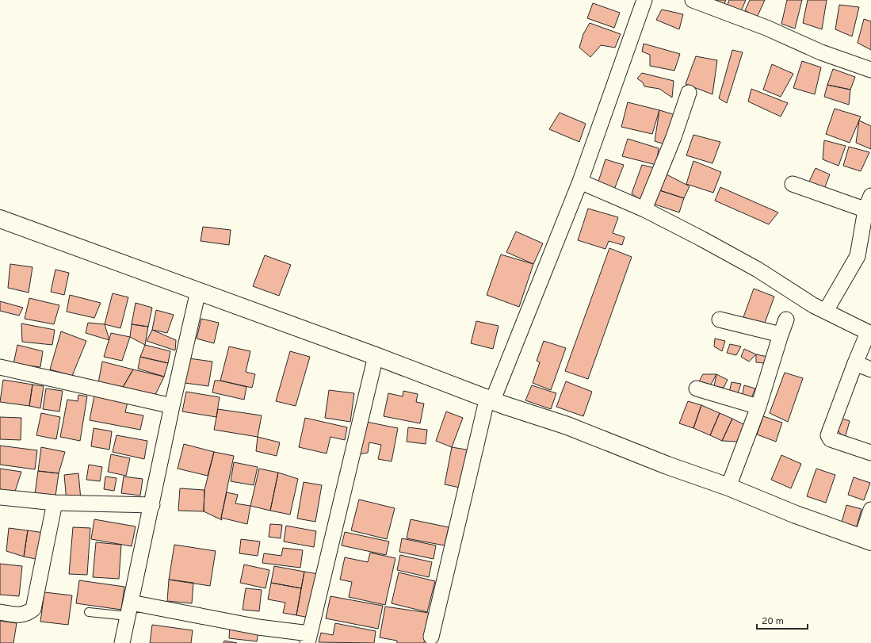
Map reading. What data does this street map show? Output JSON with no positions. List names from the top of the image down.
{
  "scale_bar": "20 m"
}
